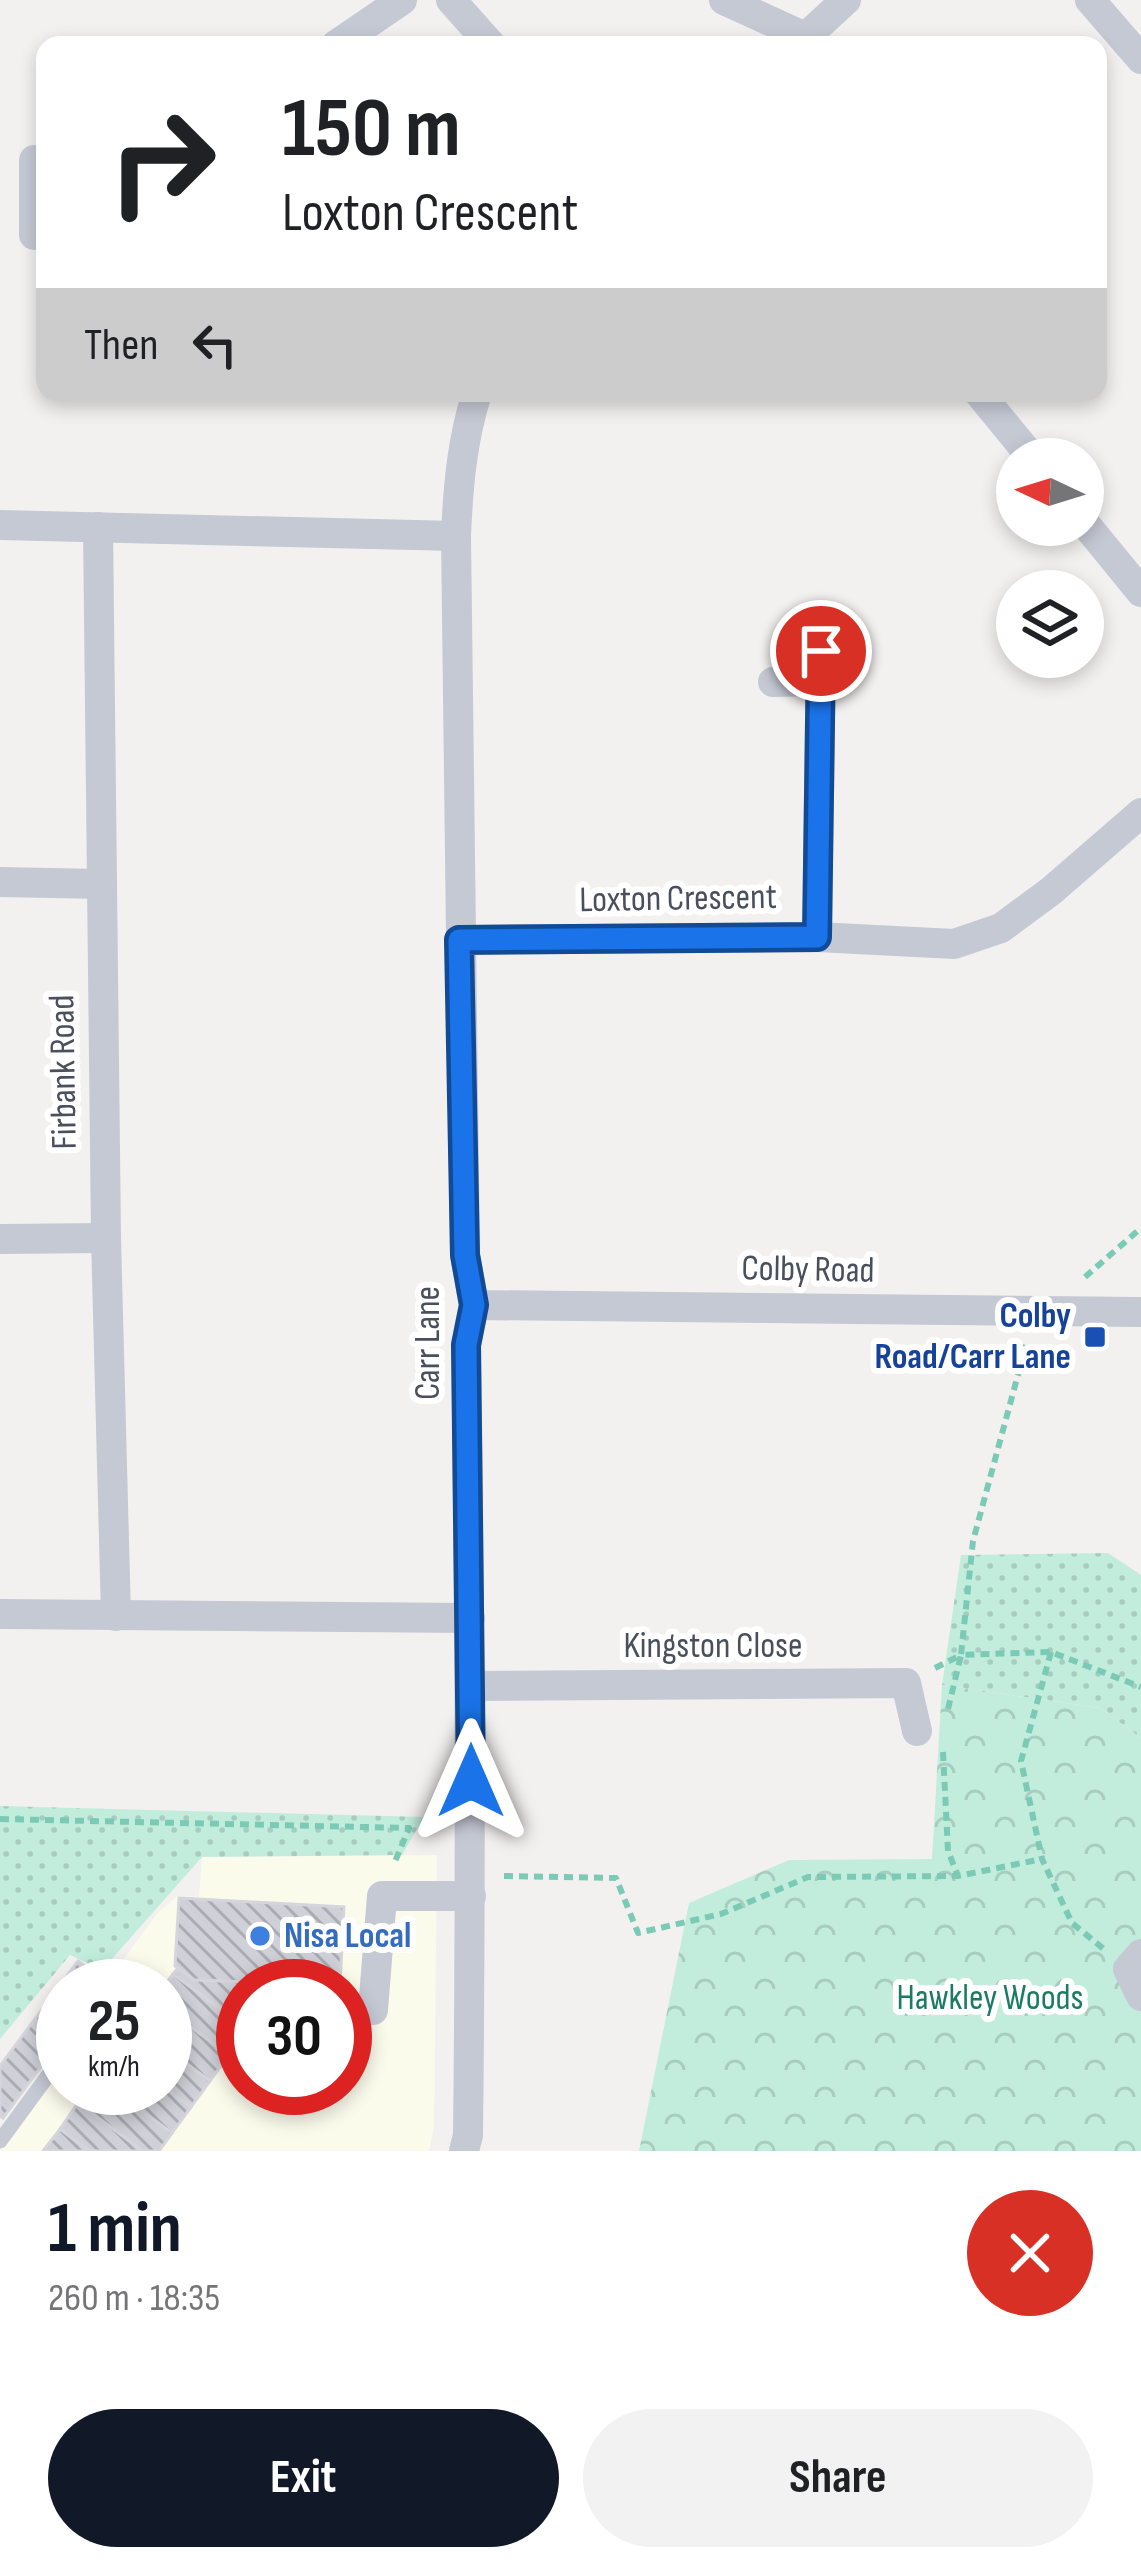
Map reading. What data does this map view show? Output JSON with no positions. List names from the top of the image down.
{
  "streets": {
    "street": [
      "Loxton Crescent",
      "Firbank Road",
      "Colby Road",
      "Carr Lane",
      "Kingston Close"
    ]
  },
  "crossings": [
    ["Loxton Crescent", "Carr Lane"],
    ["Colby Road", "Carr Lane"],
    ["Carr Lane", "Kingston Close"]
  ],
  "parks": ["Hawkley Woods"],
  "places": {
    "transit": ["Colby Road/Carr Lane"],
    "other": ["Nisa Local"]
  },
  "north": "left",
  "page": {
    "turn": ["150 m", "Loxton Crescent"],
    "then": "Then",
    "speed": "25 km/h",
    "limit": "30",
    "heading": ["1 min", "260 m · 18:35"],
    "buttons": ["Exit", "Share"]
  }
}
